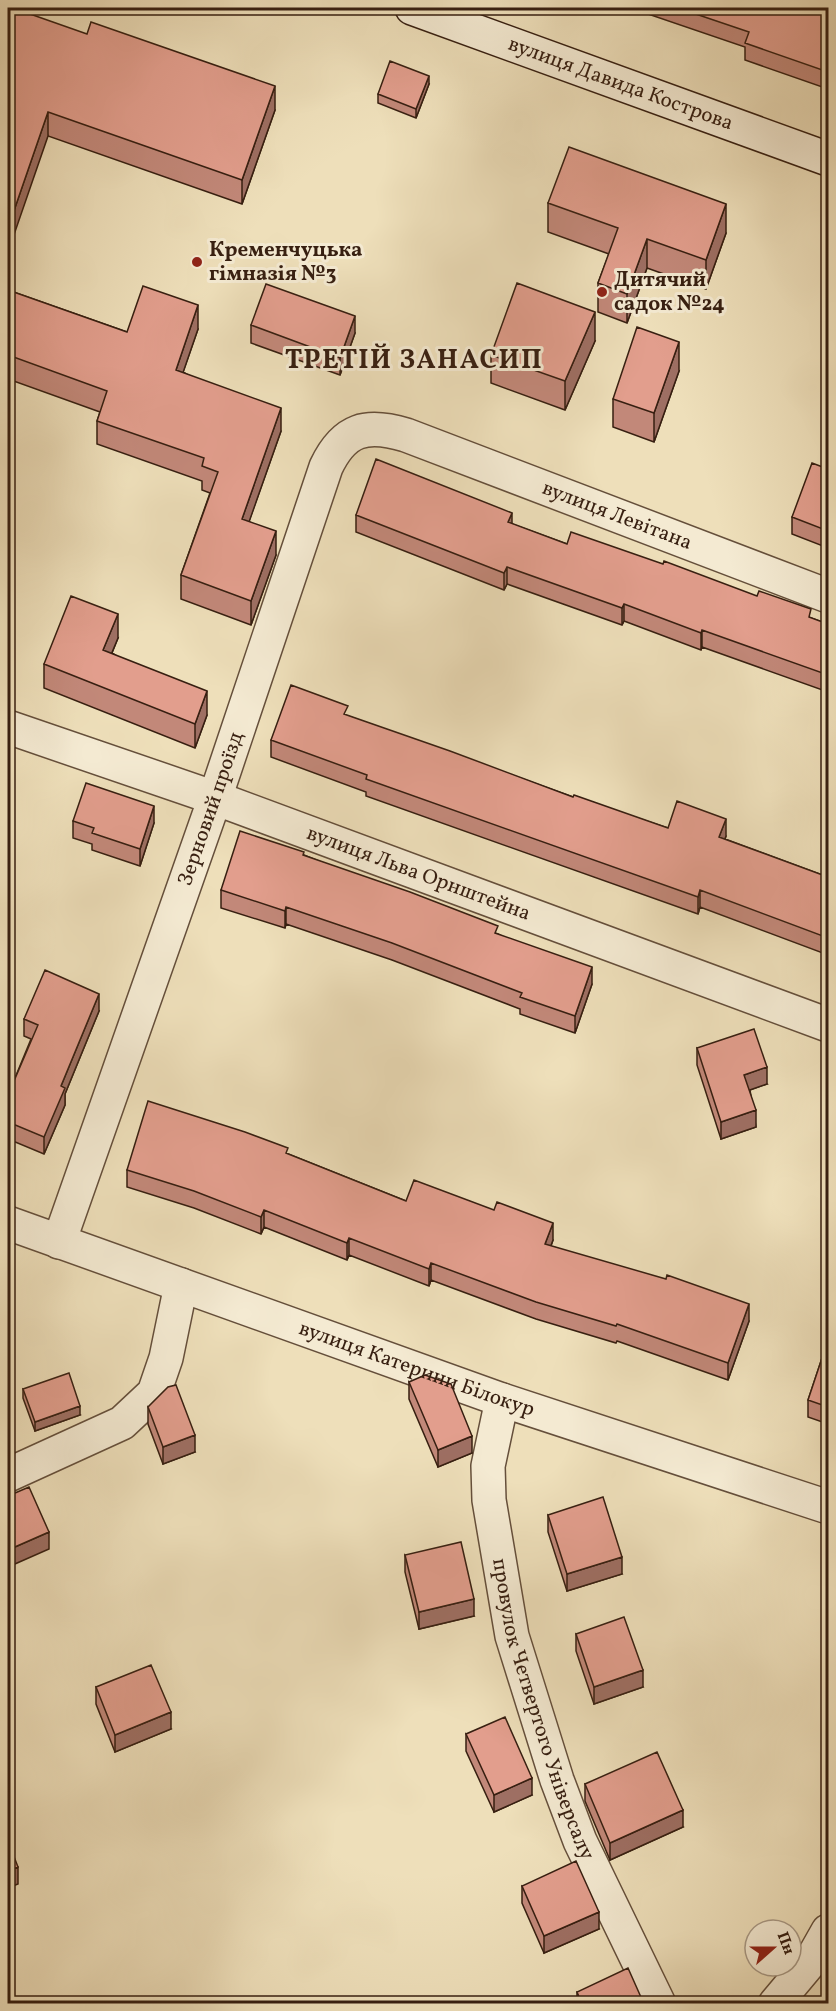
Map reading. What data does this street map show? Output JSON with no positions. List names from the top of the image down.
{
  "streets": {
    "street": [
      "вулиця Давида Кострова",
      "вулиця Левітана",
      "Зерновий проїзд",
      "вулиця Льва Орнштейна",
      "вулиця Катерини Білокур",
      "провулок Четвертого Універсалу"
    ]
  },
  "crossings": [
    ["вулиця Левітана", "Зерновий проїзд"],
    ["Зерновий проїзд", "вулиця Льва Орнштейна"],
    ["Зерновий проїзд", "вулиця Катерини Білокур"],
    ["вулиця Катерини Білокур", "провулок Четвертого Універсалу"]
  ],
  "districts": ["ТРЕТІЙ ЗАНАСИП"],
  "places": ["Кременчуцька гімназія №3", "Дитячий садок №24"],
  "north": "right"
}
